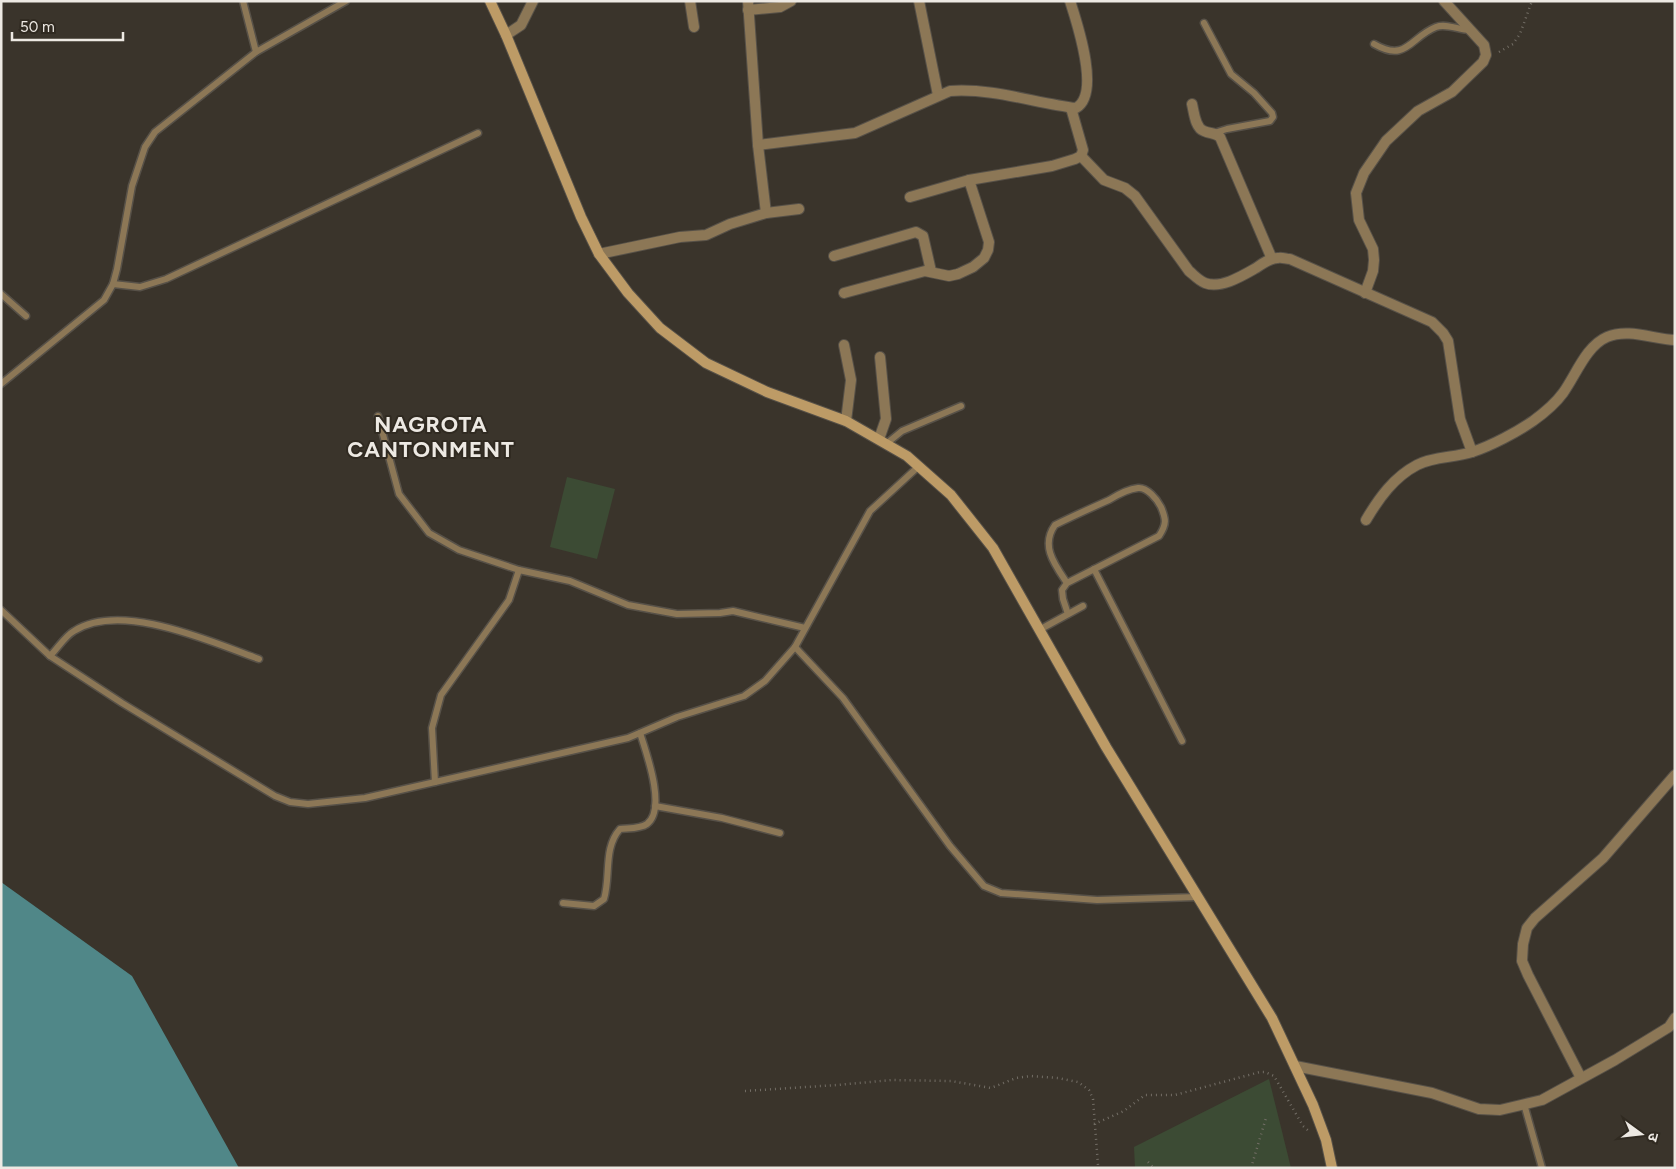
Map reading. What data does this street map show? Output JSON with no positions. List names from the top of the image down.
{
  "districts": ["NAGROTA CANTONMENT"],
  "scale_bar": "50 m",
  "north": "right"
}
